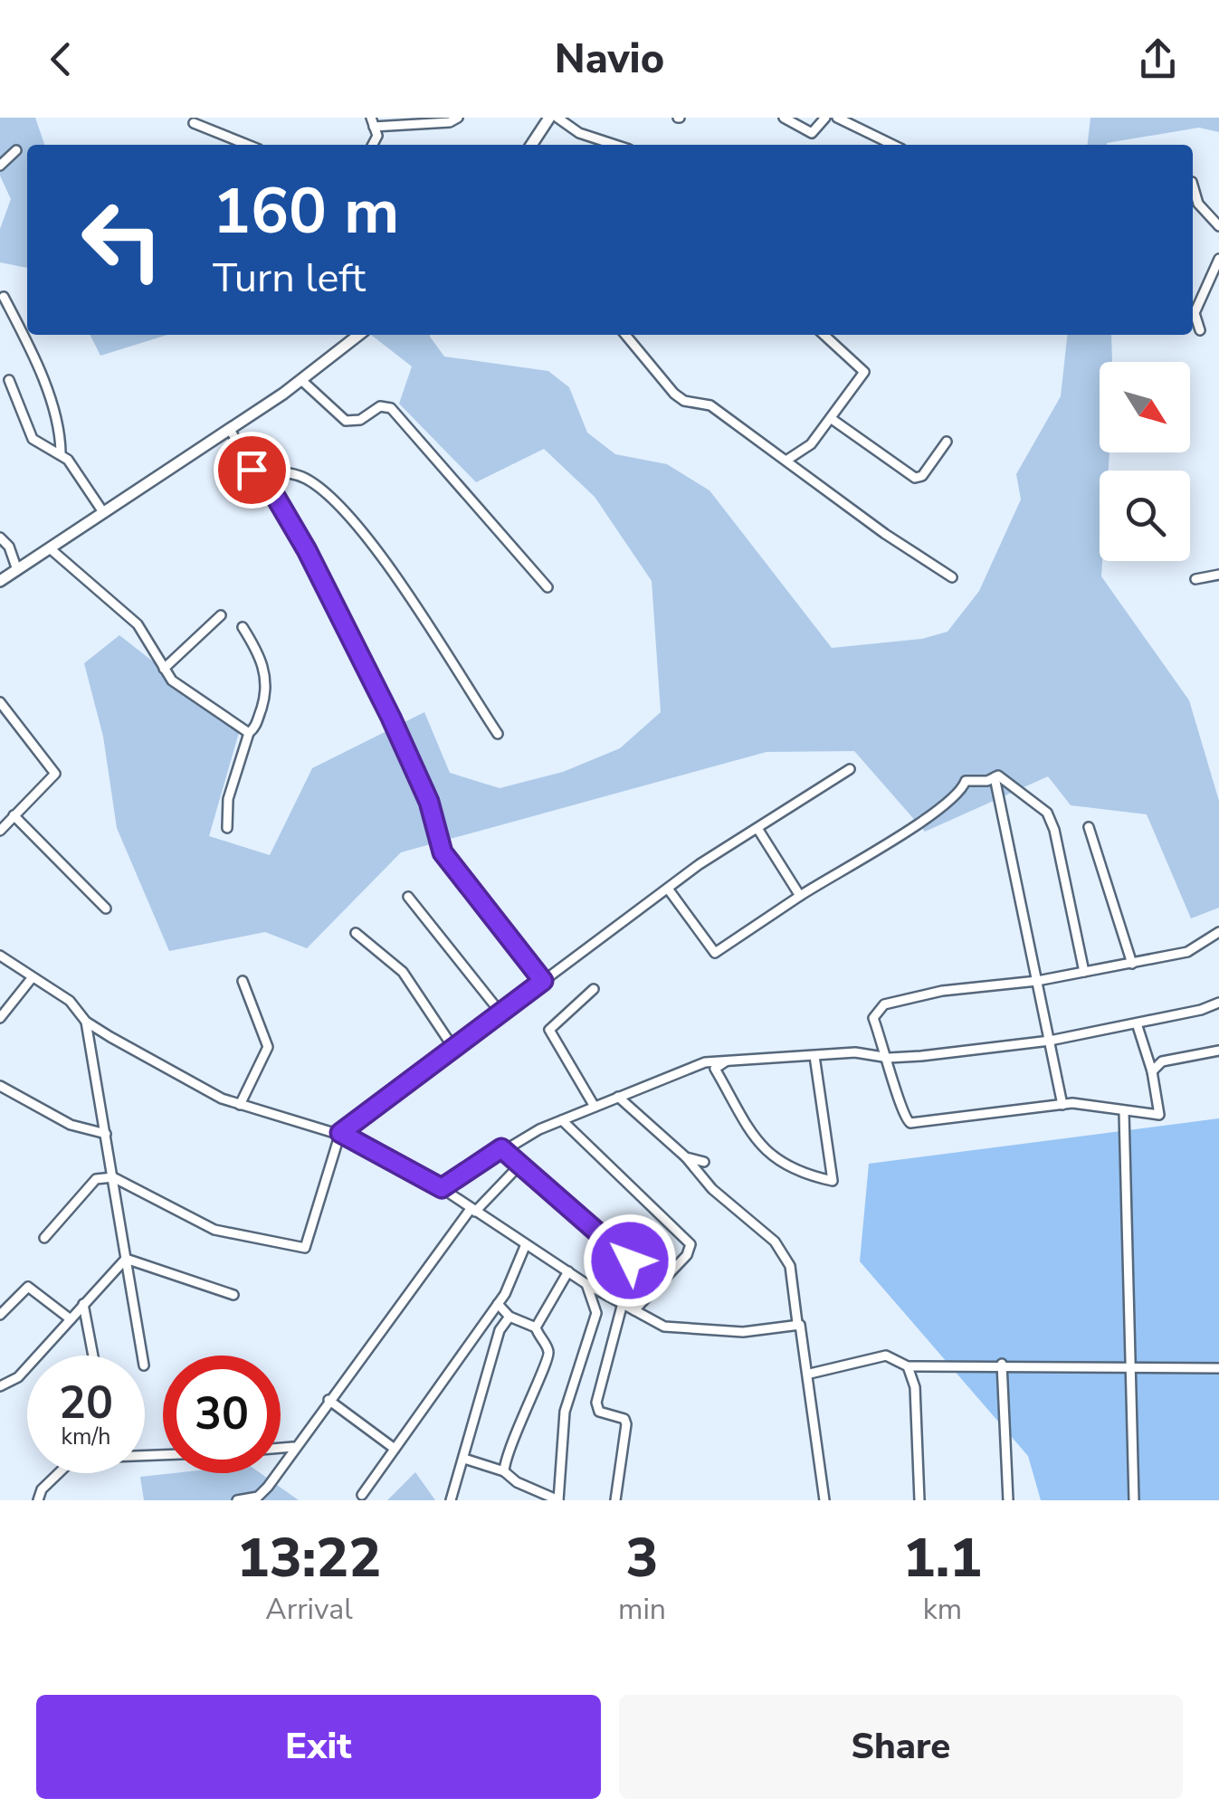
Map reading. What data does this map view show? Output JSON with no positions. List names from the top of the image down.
{
  "north": "bottom right",
  "page": {
    "header": "Navio",
    "turn": ["160 m", "Turn left"],
    "speed": "20 km/h",
    "limit": "30",
    "eta": [
      "13:22",
      "Arrival",
      "3",
      "min",
      "1.1",
      "km"
    ],
    "buttons": ["Exit", "Share"]
  }
}
